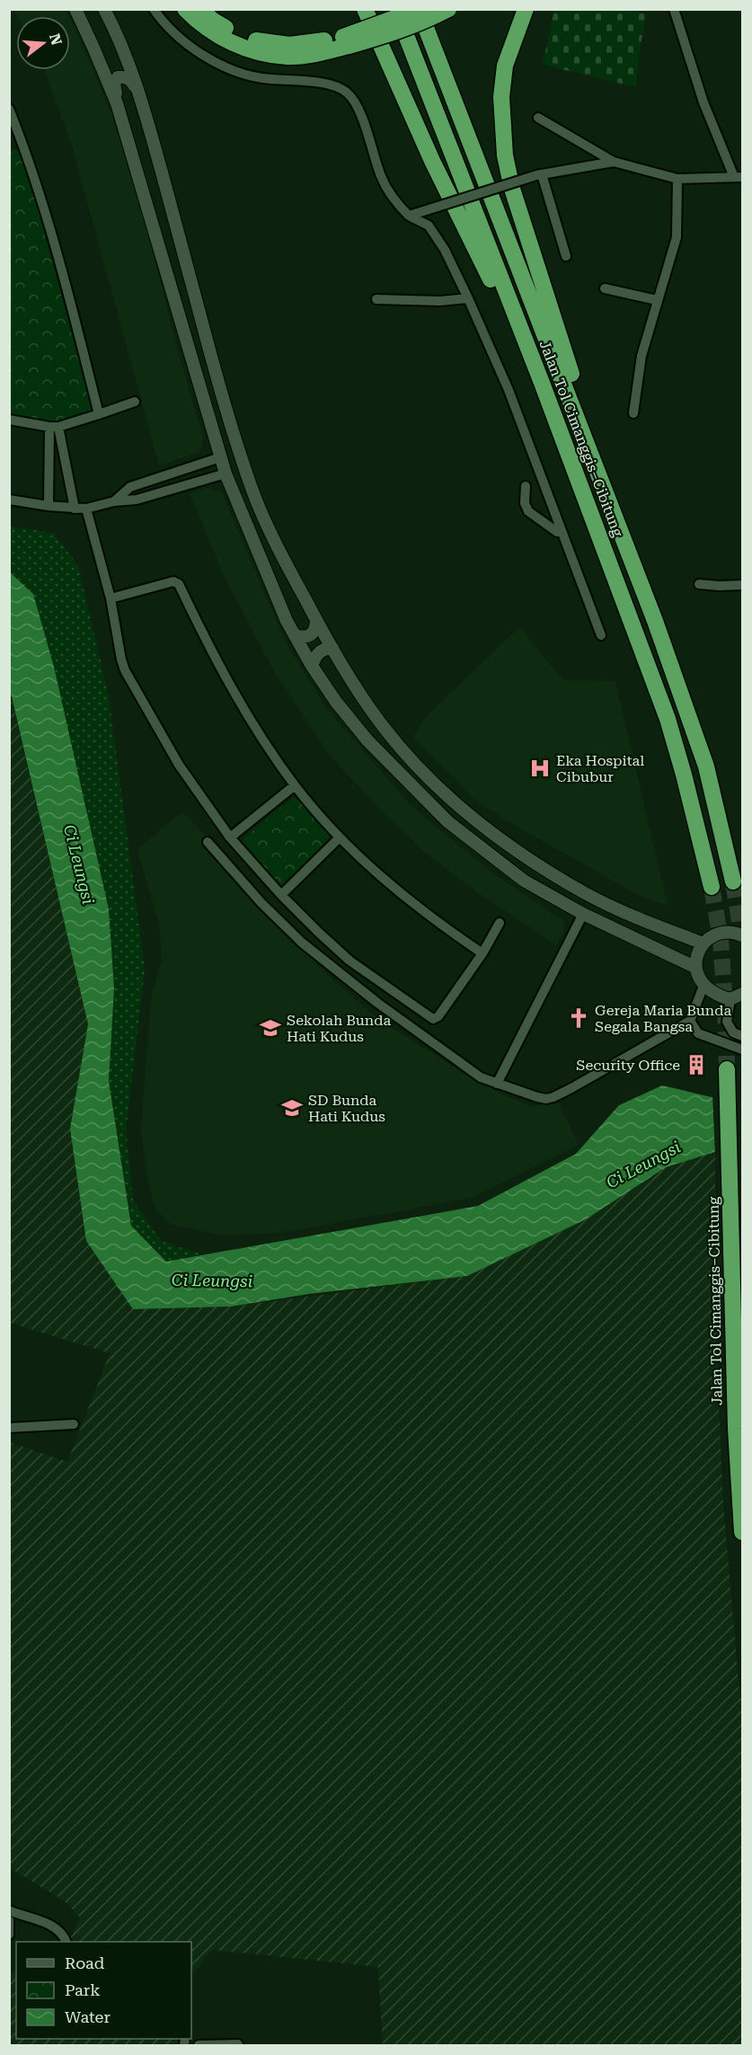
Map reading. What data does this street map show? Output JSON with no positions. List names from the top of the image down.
{
  "streets": {
    "highway": ["Jalan Tol Cimanggis–Cibitung"]
  },
  "water": ["Ci Leungsi"],
  "places": {
    "hospital": ["Eka Hospital Cibubur"],
    "church": ["Gereja Maria Bunda Segala Bangsa"],
    "school or university": ["Sekolah Bunda Hati Kudus", "SD Bunda Hati Kudus"],
    "building": ["Security Office"]
  },
  "legend": ["Road", "Park", "Water"],
  "north": "right"
}
